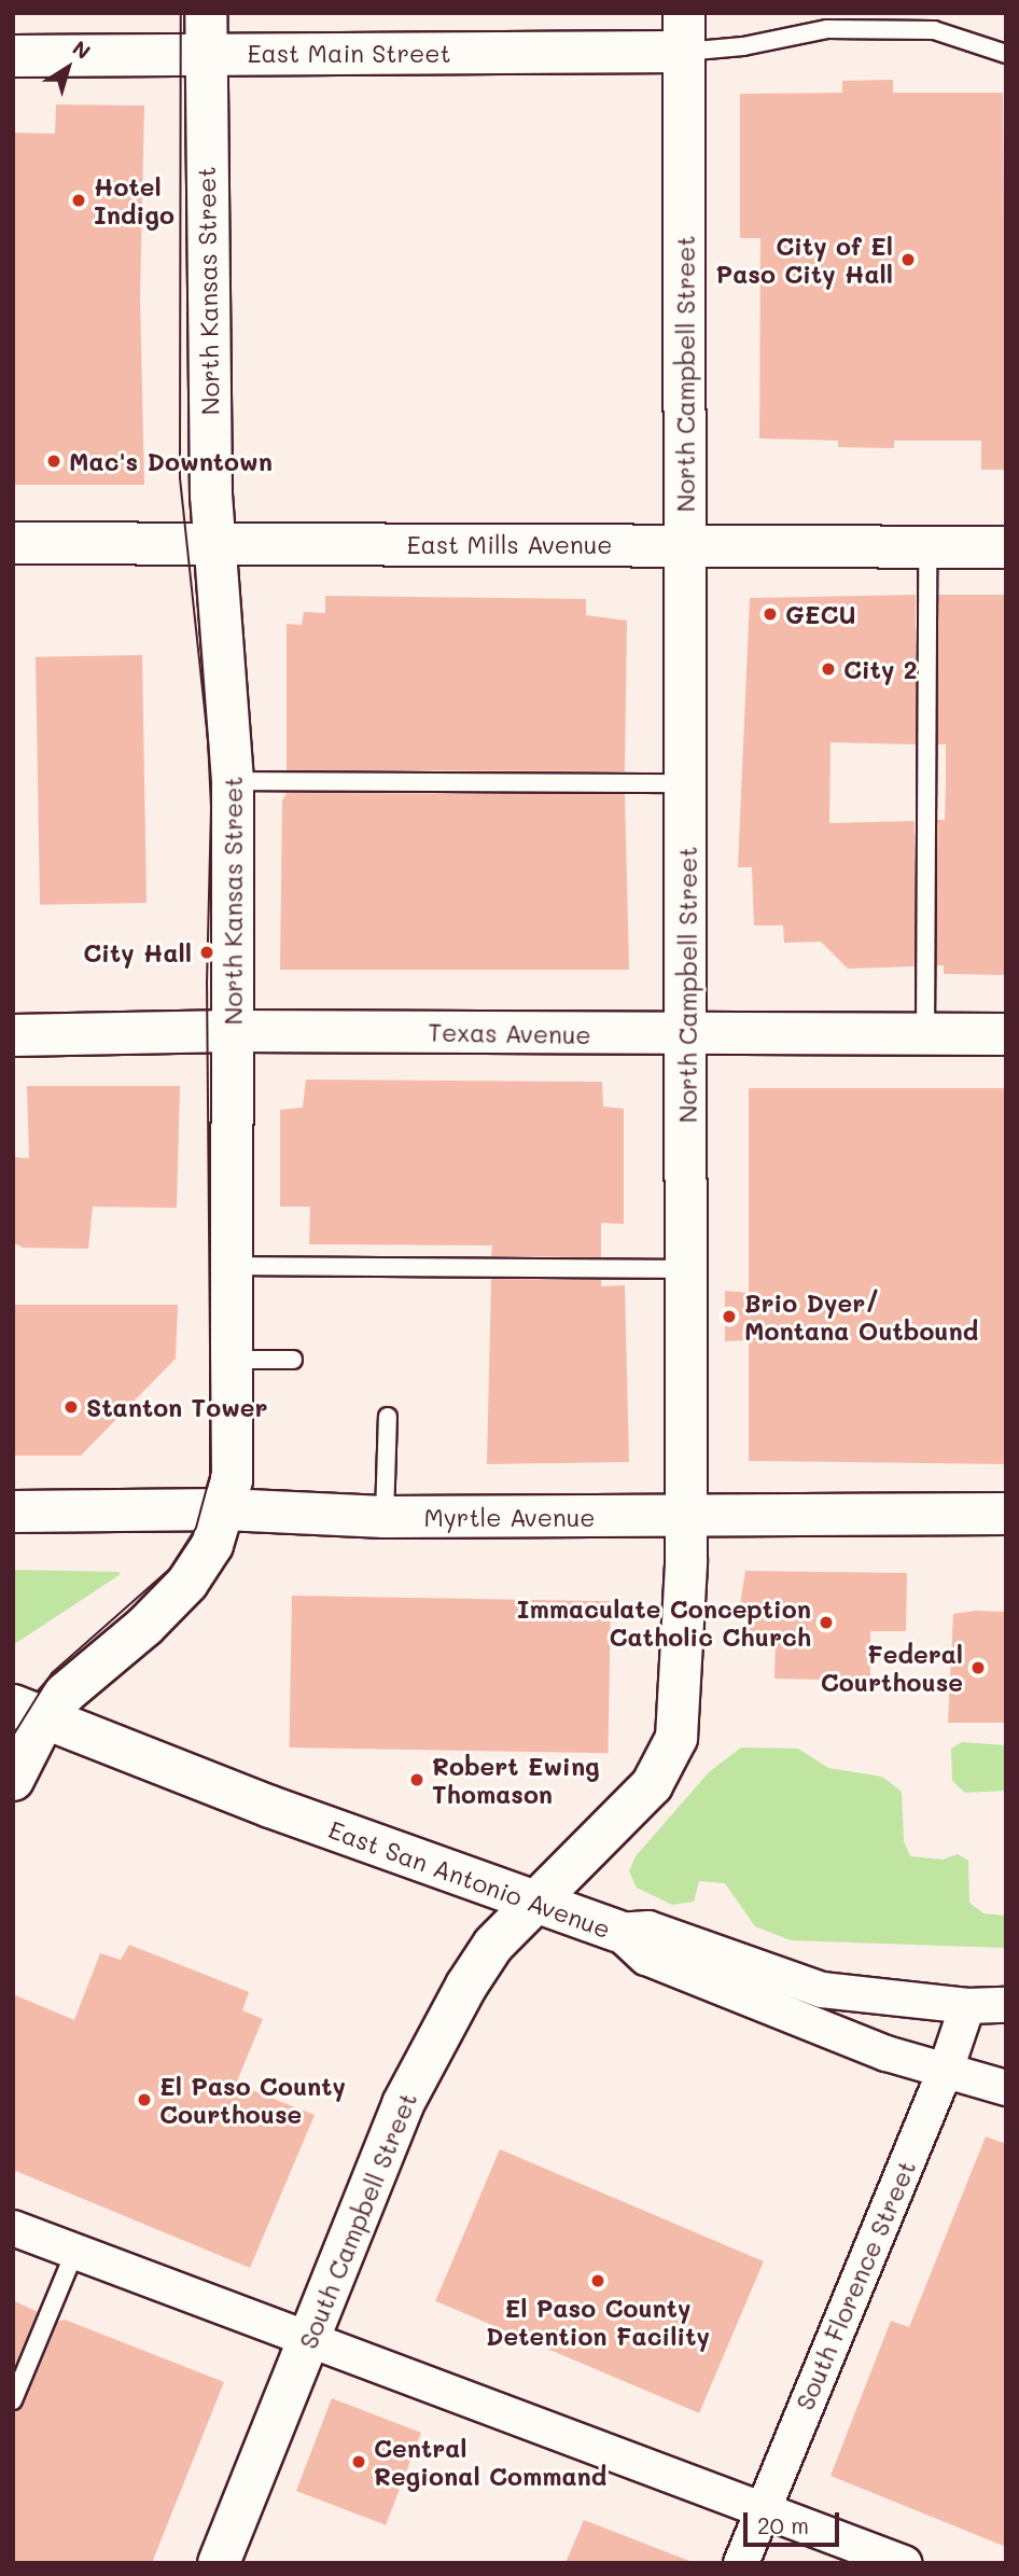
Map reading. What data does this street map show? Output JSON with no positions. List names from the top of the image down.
{
  "streets": {
    "main road": [
      "East Main Street",
      "North Kansas Street",
      "North Campbell Street",
      "East Mills Avenue",
      "Texas Avenue",
      "Myrtle Avenue",
      "East San Antonio Avenue",
      "South Campbell Street"
    ],
    "street": ["South Florence Street"]
  },
  "crossings": [
    ["East Main Street", "North Kansas Street"],
    ["East Main Street", "North Campbell Street"],
    ["North Kansas Street", "East Mills Avenue"],
    ["North Kansas Street", "Texas Avenue"],
    ["North Kansas Street", "Myrtle Avenue"],
    ["North Kansas Street", "East San Antonio Avenue"],
    ["North Campbell Street", "East Mills Avenue"],
    ["North Campbell Street", "Texas Avenue"],
    ["North Campbell Street", "Myrtle Avenue"],
    ["North Campbell Street", "East San Antonio Avenue"],
    ["North Campbell Street", "South Campbell Street"],
    ["East San Antonio Avenue", "South Campbell Street"],
    ["East San Antonio Avenue", "South Florence Street"]
  ],
  "places": [
    "Hotel Indigo",
    "City of El Paso City Hall",
    "Mac's Downtown",
    "GECU",
    "City 2",
    "City Hall",
    "Brio Dyer/ Montana Outbound",
    "Stanton Tower",
    "Immaculate Conception Catholic Church",
    "Federal Courthouse",
    "Robert Ewing Thomason",
    "El Paso County Courthouse",
    "El Paso County Detention Facility",
    "Central Regional Command"
  ],
  "scale_bar": "20 m",
  "north": "top right"
}
